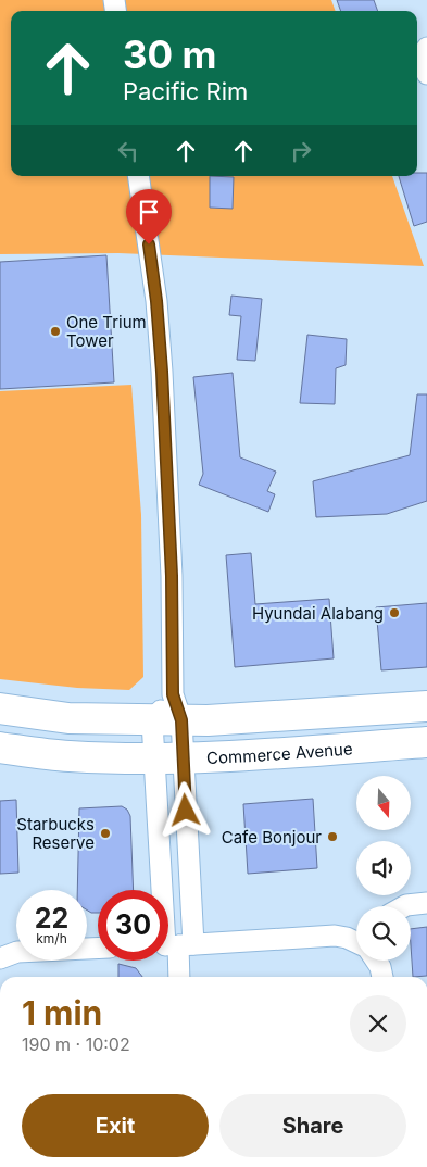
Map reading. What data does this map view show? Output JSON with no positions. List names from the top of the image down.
{
  "streets": {
    "main road": ["Commerce Avenue"]
  },
  "places": [
    "One Trium Tower",
    "Hyundai Alabang",
    "Starbucks Reserve",
    "Cafe Bonjour"
  ],
  "north": "bottom",
  "page": {
    "turn": ["30 m", "Pacific Rim"],
    "speed": "22 km/h",
    "limit": "30",
    "heading": ["1 min", "190 m · 10:02"],
    "buttons": ["Exit", "Share"]
  }
}
